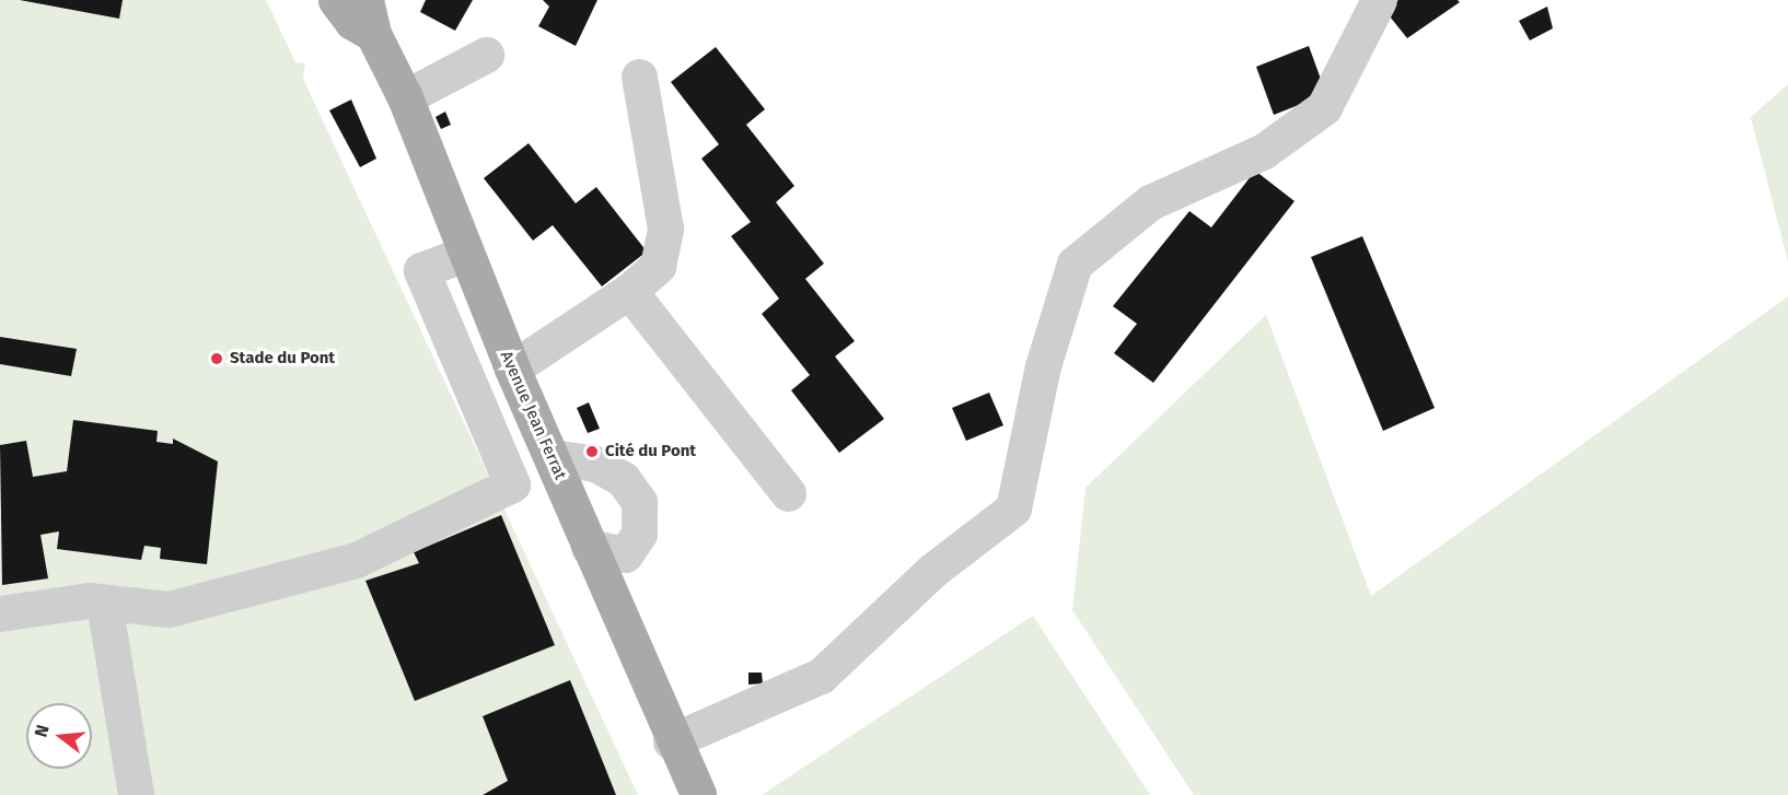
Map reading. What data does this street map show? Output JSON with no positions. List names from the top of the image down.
{
  "streets": {
    "main road": ["Avenue Jean Ferrat"]
  },
  "places": ["Stade du Pont", "Cité du Pont"],
  "north": "left"
}
